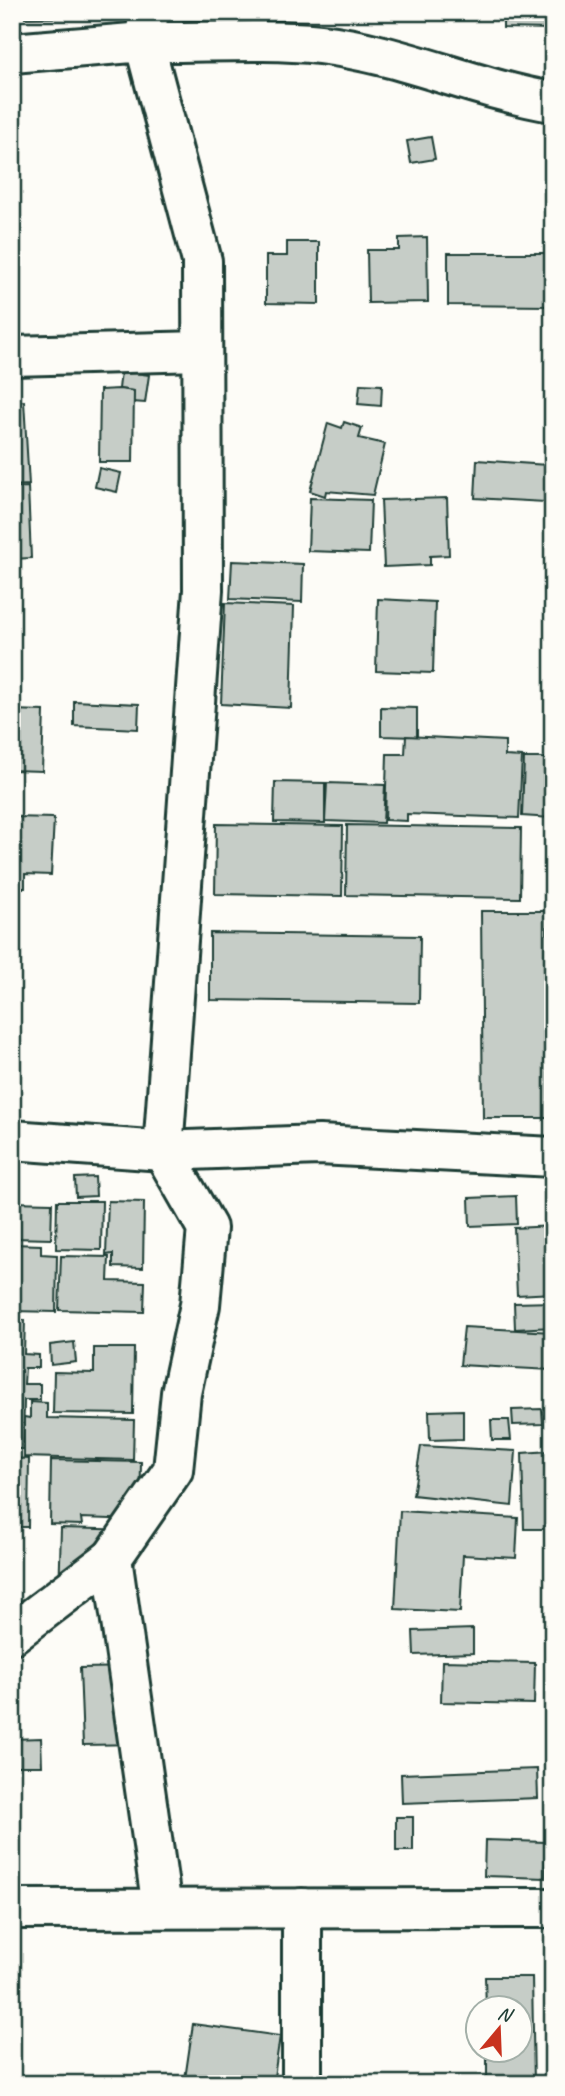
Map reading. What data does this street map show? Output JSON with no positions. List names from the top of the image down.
{
  "north": "top"
}
